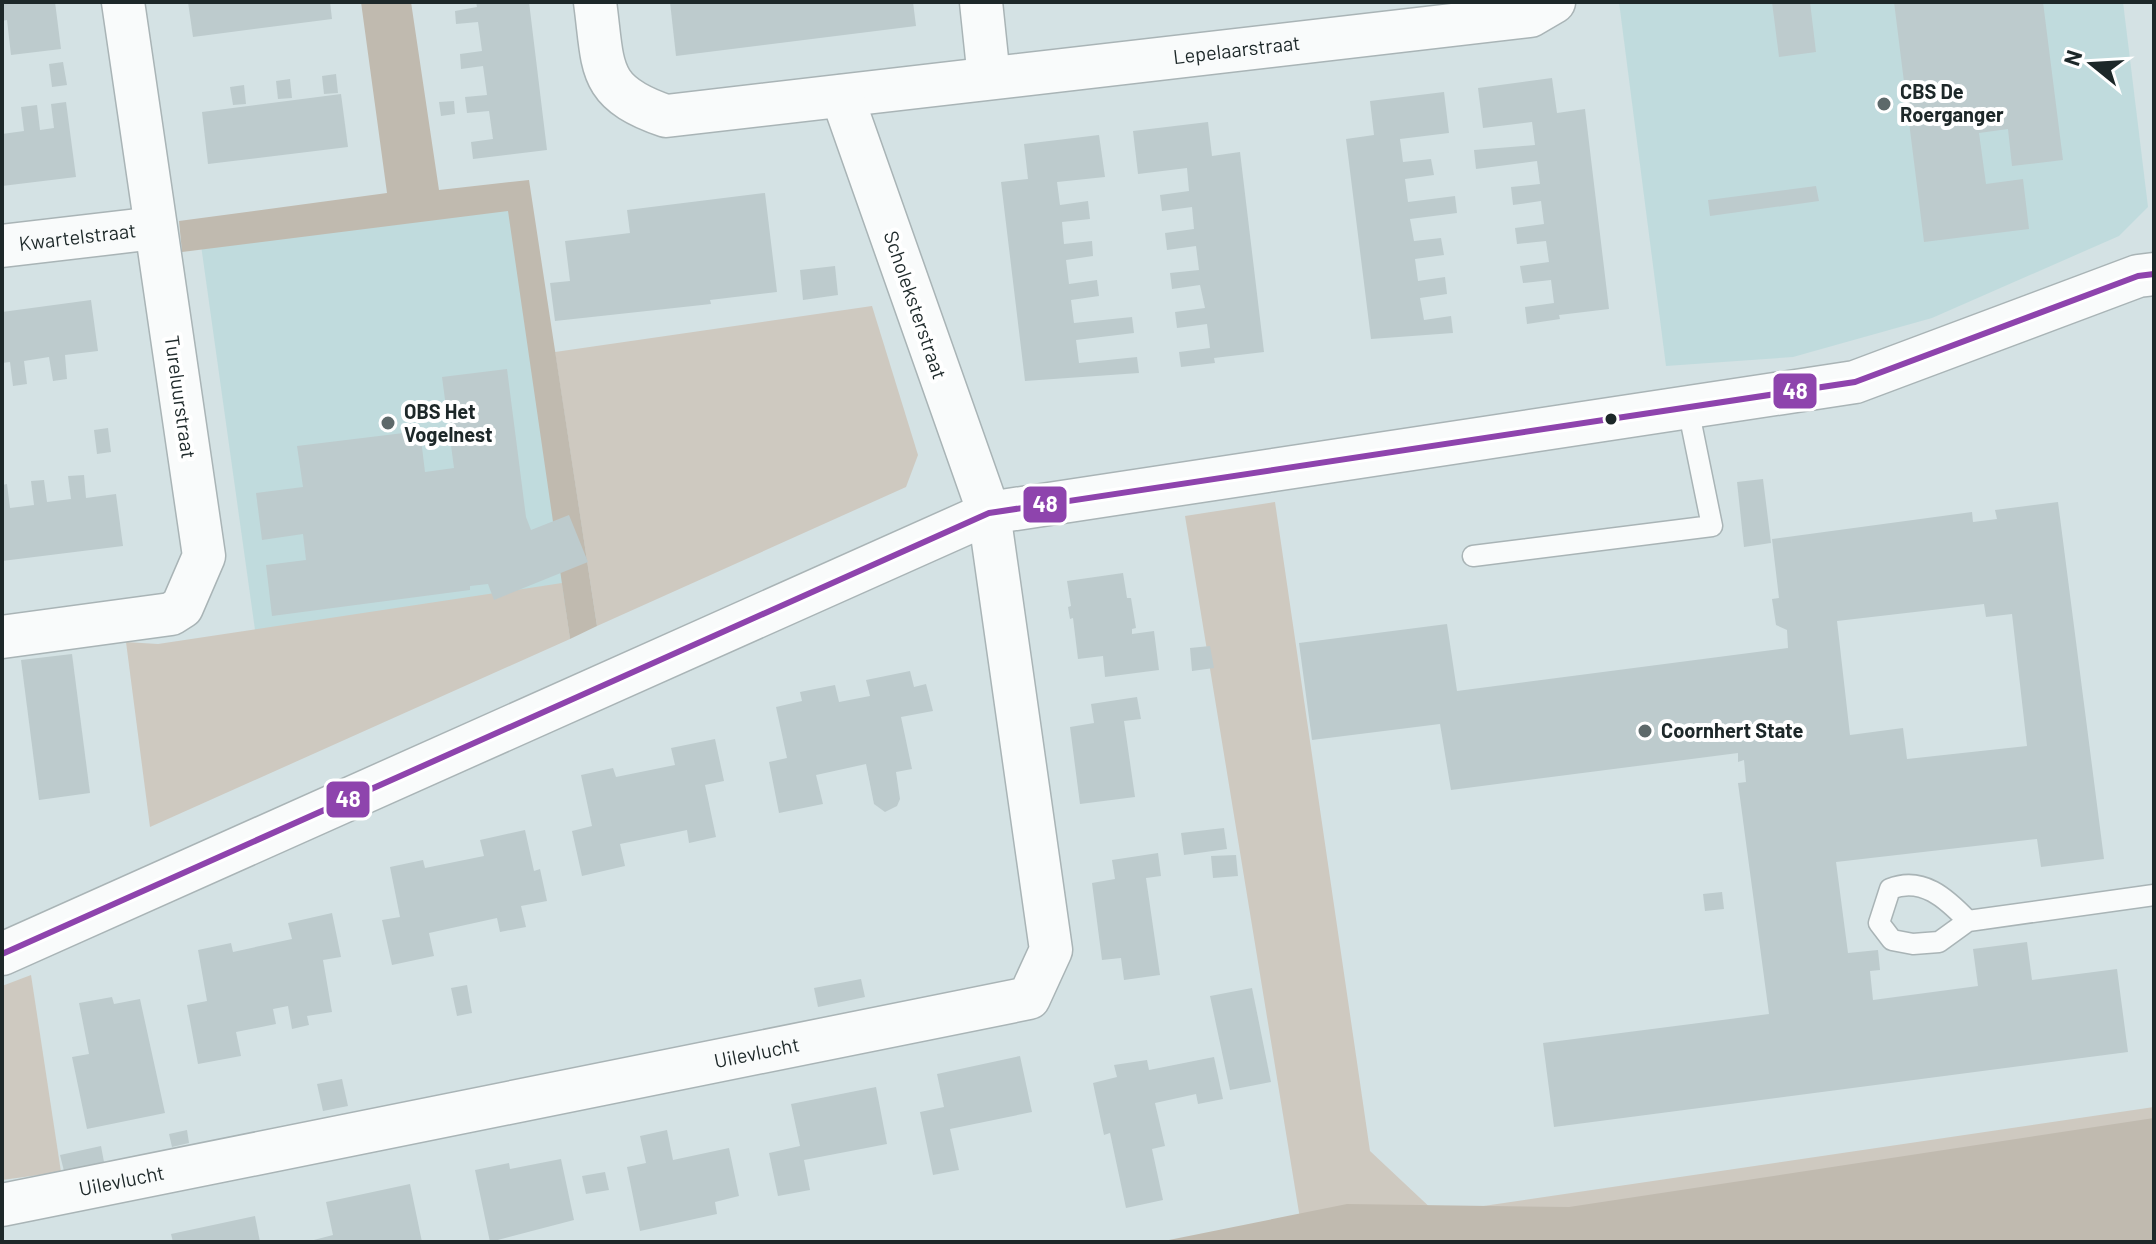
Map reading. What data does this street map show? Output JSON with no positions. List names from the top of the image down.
{
  "streets": {
    "street": [
      "Lepelaarstraat",
      "Kwartelstraat",
      "Scholeksterstraat",
      "Tureluurstraat",
      "Uilevlucht"
    ]
  },
  "crossings": [
    ["Kwartelstraat", "Tureluurstraat"],
    ["Scholeksterstraat", "Uilevlucht"]
  ],
  "places": ["CBS De Roerganger", "OBS Het Vogelnest", "Coornhert State"],
  "lines": ["transit line 48"],
  "north": "left"
}
